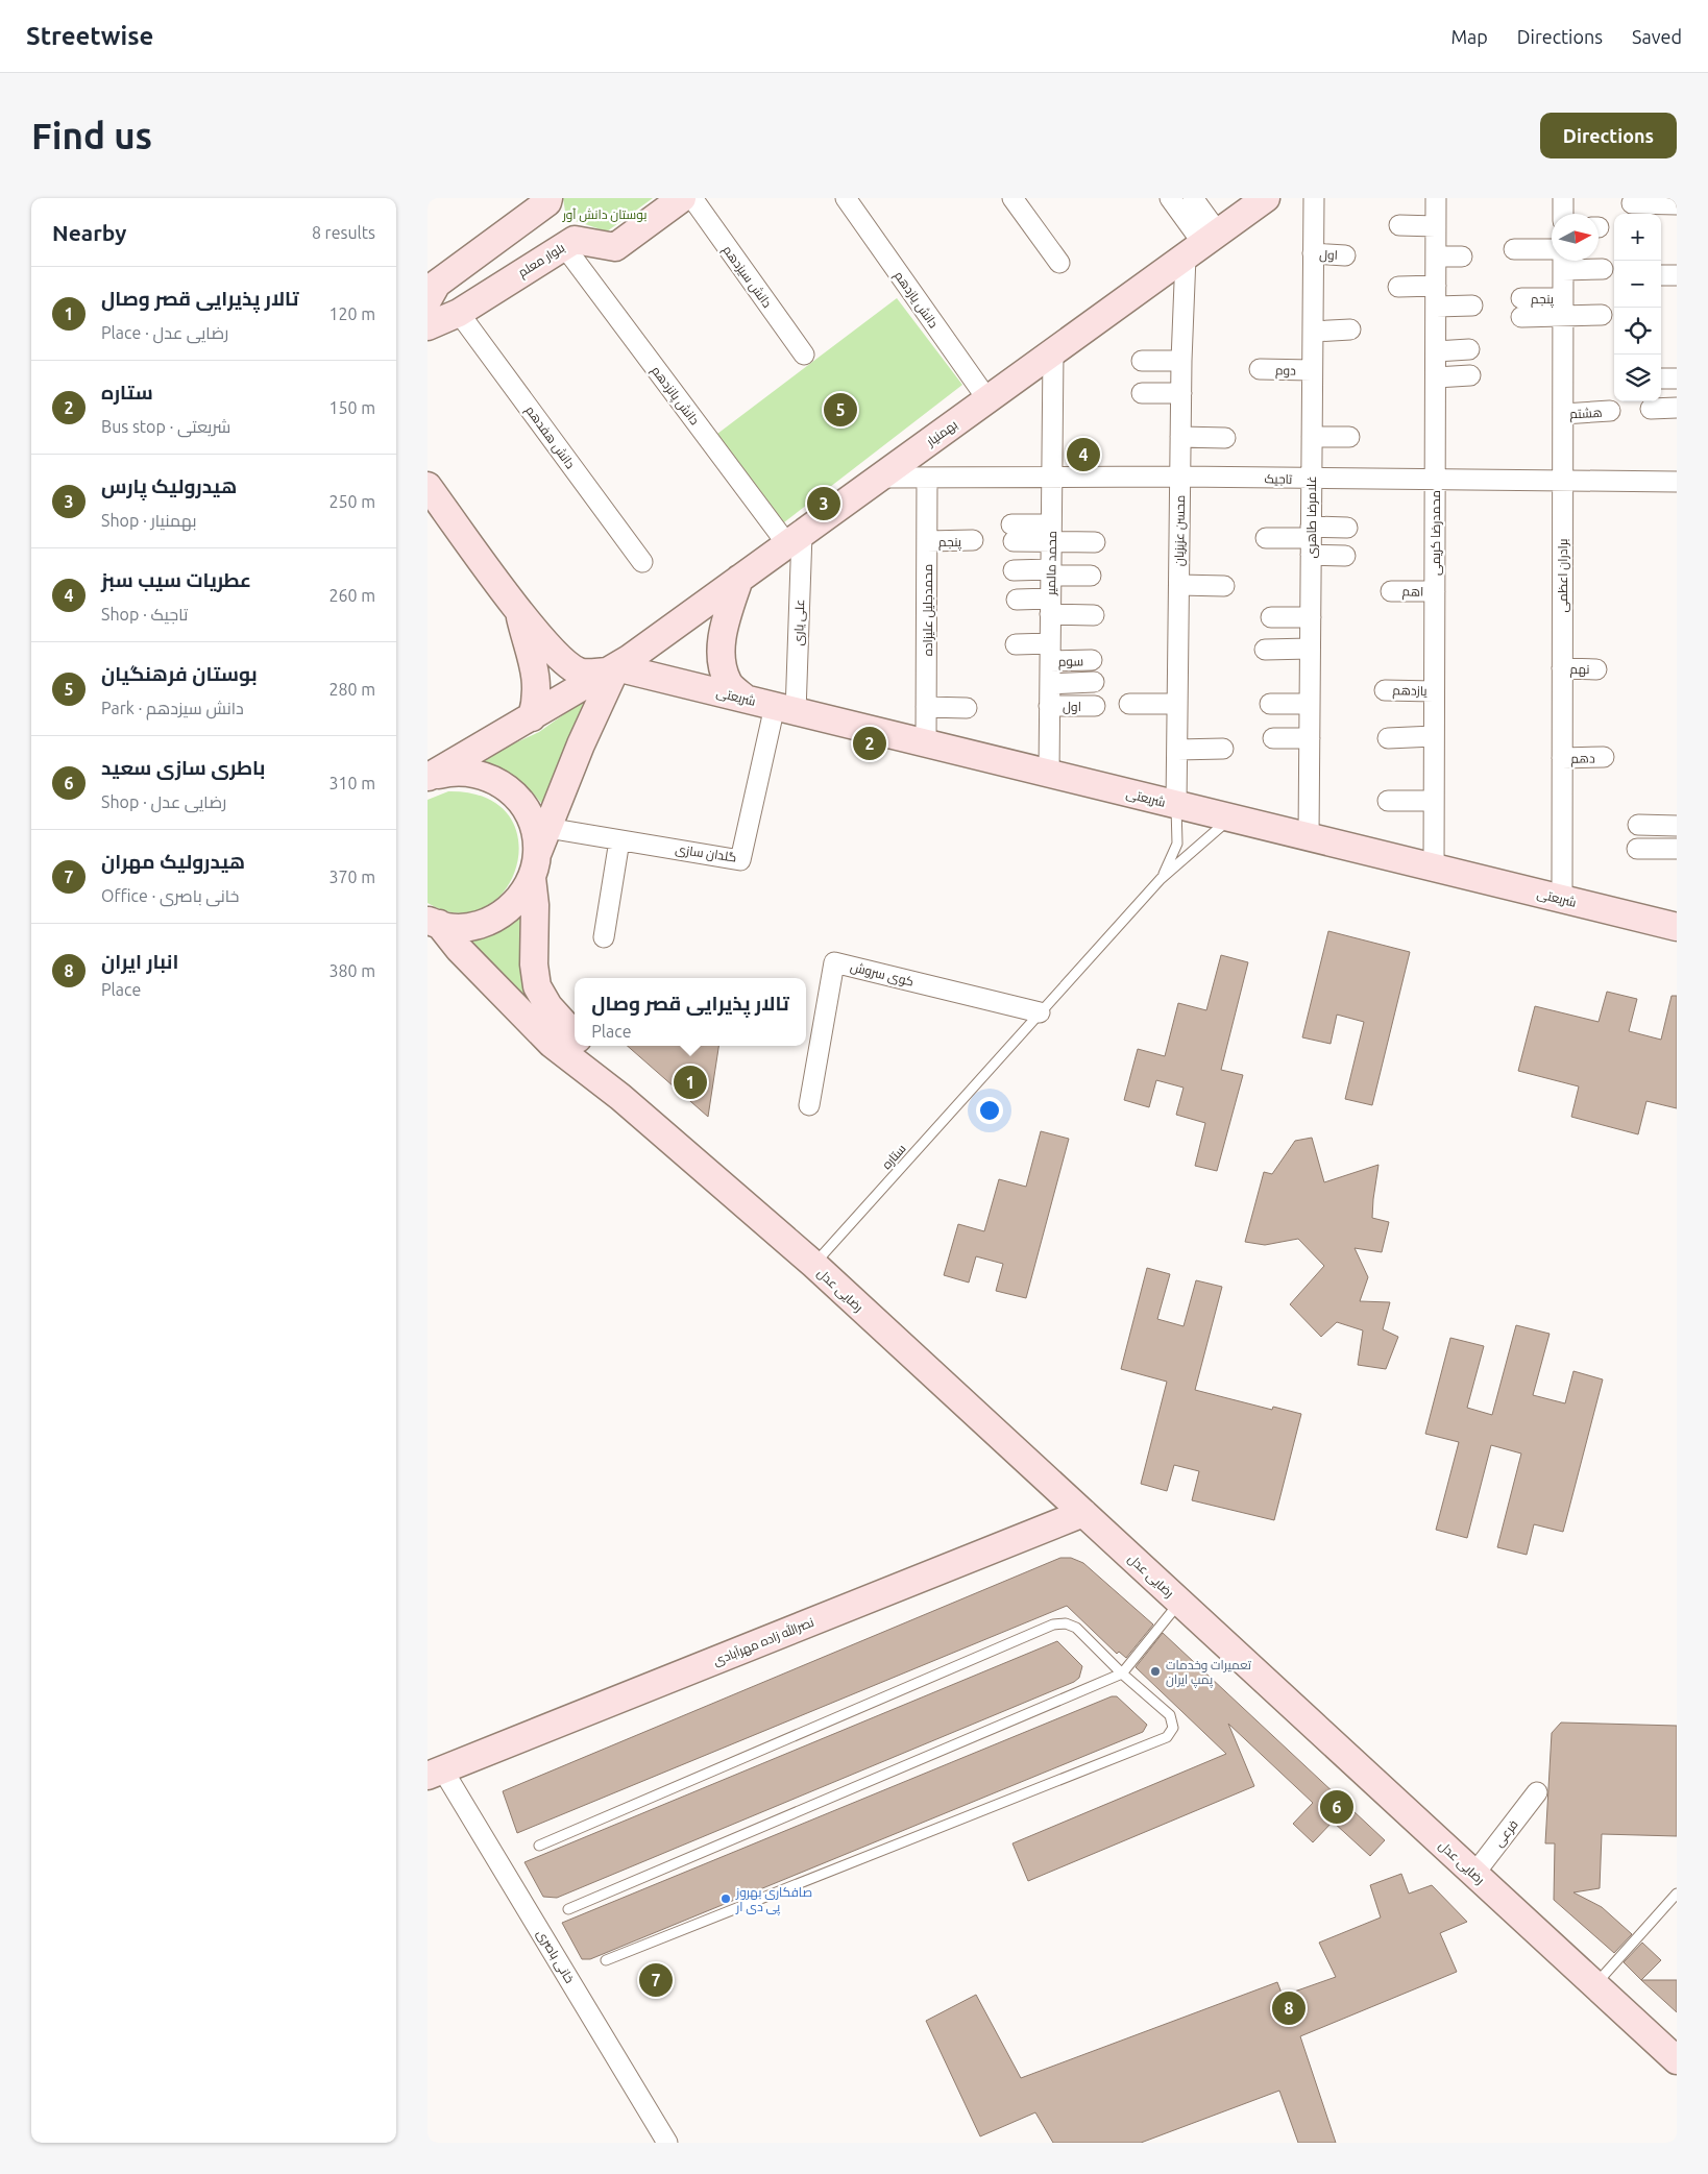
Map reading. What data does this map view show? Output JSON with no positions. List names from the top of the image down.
{
  "streets": {
    "main road": [
      "بلوار معلم",
      "بهمنیار",
      "شریعتی",
      "رضایی عدل",
      "نصرالله زاده مهرآبادی"
    ],
    "street": [
      "اول",
      "دانش سیزدهم",
      "پنجم",
      "دانش یازدهم",
      "دوم",
      "دانش پانزدهم",
      "هشتم",
      "دانش هفدهم",
      "تاجیک",
      "غلامرضا طاهری",
      "محسن عزیزیان",
      "محمدرضا کریمی",
      "محمد مالمیر",
      "برادران اعظمی",
      "اهم",
      "محمدجلیل علیزاده",
      "علی یاری",
      "سوم",
      "نهم",
      "یازدهم",
      "دهم",
      "گلدان سازی",
      "کوی سروش",
      "فرعی",
      "خانی باصری"
    ],
    "lane": ["ستاره"]
  },
  "crossings": [
    ["اول", "غلامرضا طاهری"],
    ["اول", "محمد مالمیر"],
    ["بلوار معلم", "دانش پانزدهم"],
    ["بلوار معلم", "دانش هفدهم"],
    ["پنجم", "محمدجلیل علیزاده"],
    ["دانش یازدهم", "بهمنیار"],
    ["دوم", "غلامرضا طاهری"],
    ["دانش پانزدهم", "بهمنیار"],
    ["دانش پانزدهم", "علی یاری"],
    ["هشتم", "برادران اعظمی"],
    ["بهمنیار", "تاجیک"],
    ["بهمنیار", "محسن عزیزیان"],
    ["بهمنیار", "محمد مالمیر"],
    ["بهمنیار", "علی یاری"],
    ["بهمنیار", "شریعتی"],
    ["تاجیک", "غلامرضا طاهری"],
    ["تاجیک", "محسن عزیزیان"],
    ["تاجیک", "محمدرضا کریمی"],
    ["تاجیک", "محمد مالمیر"],
    ["تاجیک", "برادران اعظمی"],
    ["تاجیک", "محمدجلیل علیزاده"],
    ["غلامرضا طاهری", "شریعتی"],
    ["محسن عزیزیان", "شریعتی"],
    ["محسن عزیزیان", "ستاره"],
    ["محمدرضا کریمی", "اهم"],
    ["محمدرضا کریمی", "یازدهم"],
    ["محمدرضا کریمی", "شریعتی"],
    ["محمد مالمیر", "سوم"],
    ["محمد مالمیر", "شریعتی"],
    ["برادران اعظمی", "نهم"],
    ["برادران اعظمی", "شریعتی"],
    ["برادران اعظمی", "دهم"],
    ["محمدجلیل علیزاده", "شریعتی"],
    ["علی یاری", "شریعتی"],
    ["علی یاری", "گلدان سازی"],
    ["شریعتی", "گلدان سازی"],
    ["شریعتی", "ستاره"],
    ["کوی سروش", "ستاره"],
    ["ستاره", "رضایی عدل"],
    ["رضایی عدل", "نصرالله زاده مهرآبادی"],
    ["رضایی عدل", "فرعی"],
    ["نصرالله زاده مهرآبادی", "خانی باصری"]
  ],
  "parks": ["بوستان دانش آور"],
  "places": ["تعمیرات وخدمات پمپ ایران", "صافکاری بهروز پی دی ار"],
  "north": "right",
  "page": {
    "header": "Streetwise",
    "nav": ["Map", "Directions", "Saved"],
    "buttons": "Directions",
    "title": "Find us",
    "heading": ["Nearby", "8 results"],
    "map_buttons": ["+", "−"],
    "list": [
      {
        "mark": "1",
        "name": "تالار پذیرایی قصر وصال",
        "note": "Place · رضایی عدل",
        "value": "120 m"
      },
      {
        "mark": "2",
        "name": "ستاره",
        "note": "Bus stop · شریعتی",
        "value": "150 m"
      },
      {
        "mark": "3",
        "name": "هیدرولیک پارس",
        "note": "Shop · بهمنیار",
        "value": "250 m"
      },
      {
        "mark": "4",
        "name": "عطریات سیب سبز",
        "note": "Shop · تاجیک",
        "value": "260 m"
      },
      {
        "mark": "5",
        "name": "بوستان فرهنگیان",
        "note": "Park · دانش سیزدهم",
        "value": "280 m"
      },
      {
        "mark": "6",
        "name": "باطری سازی سعید",
        "note": "Shop · رضایی عدل",
        "value": "310 m"
      },
      {
        "mark": "7",
        "name": "هیدرولیک مهران",
        "note": "Office · خانی باصری",
        "value": "370 m"
      },
      {
        "mark": "8",
        "name": "انبار ایران",
        "note": "Place",
        "value": "380 m"
      }
    ],
    "pins": [
      "5",
      "4",
      "3",
      "2",
      "1",
      "6",
      "7",
      "8"
    ],
    "popup": ["تالار پذیرایی قصر وصال", "Place"]
  }
}
